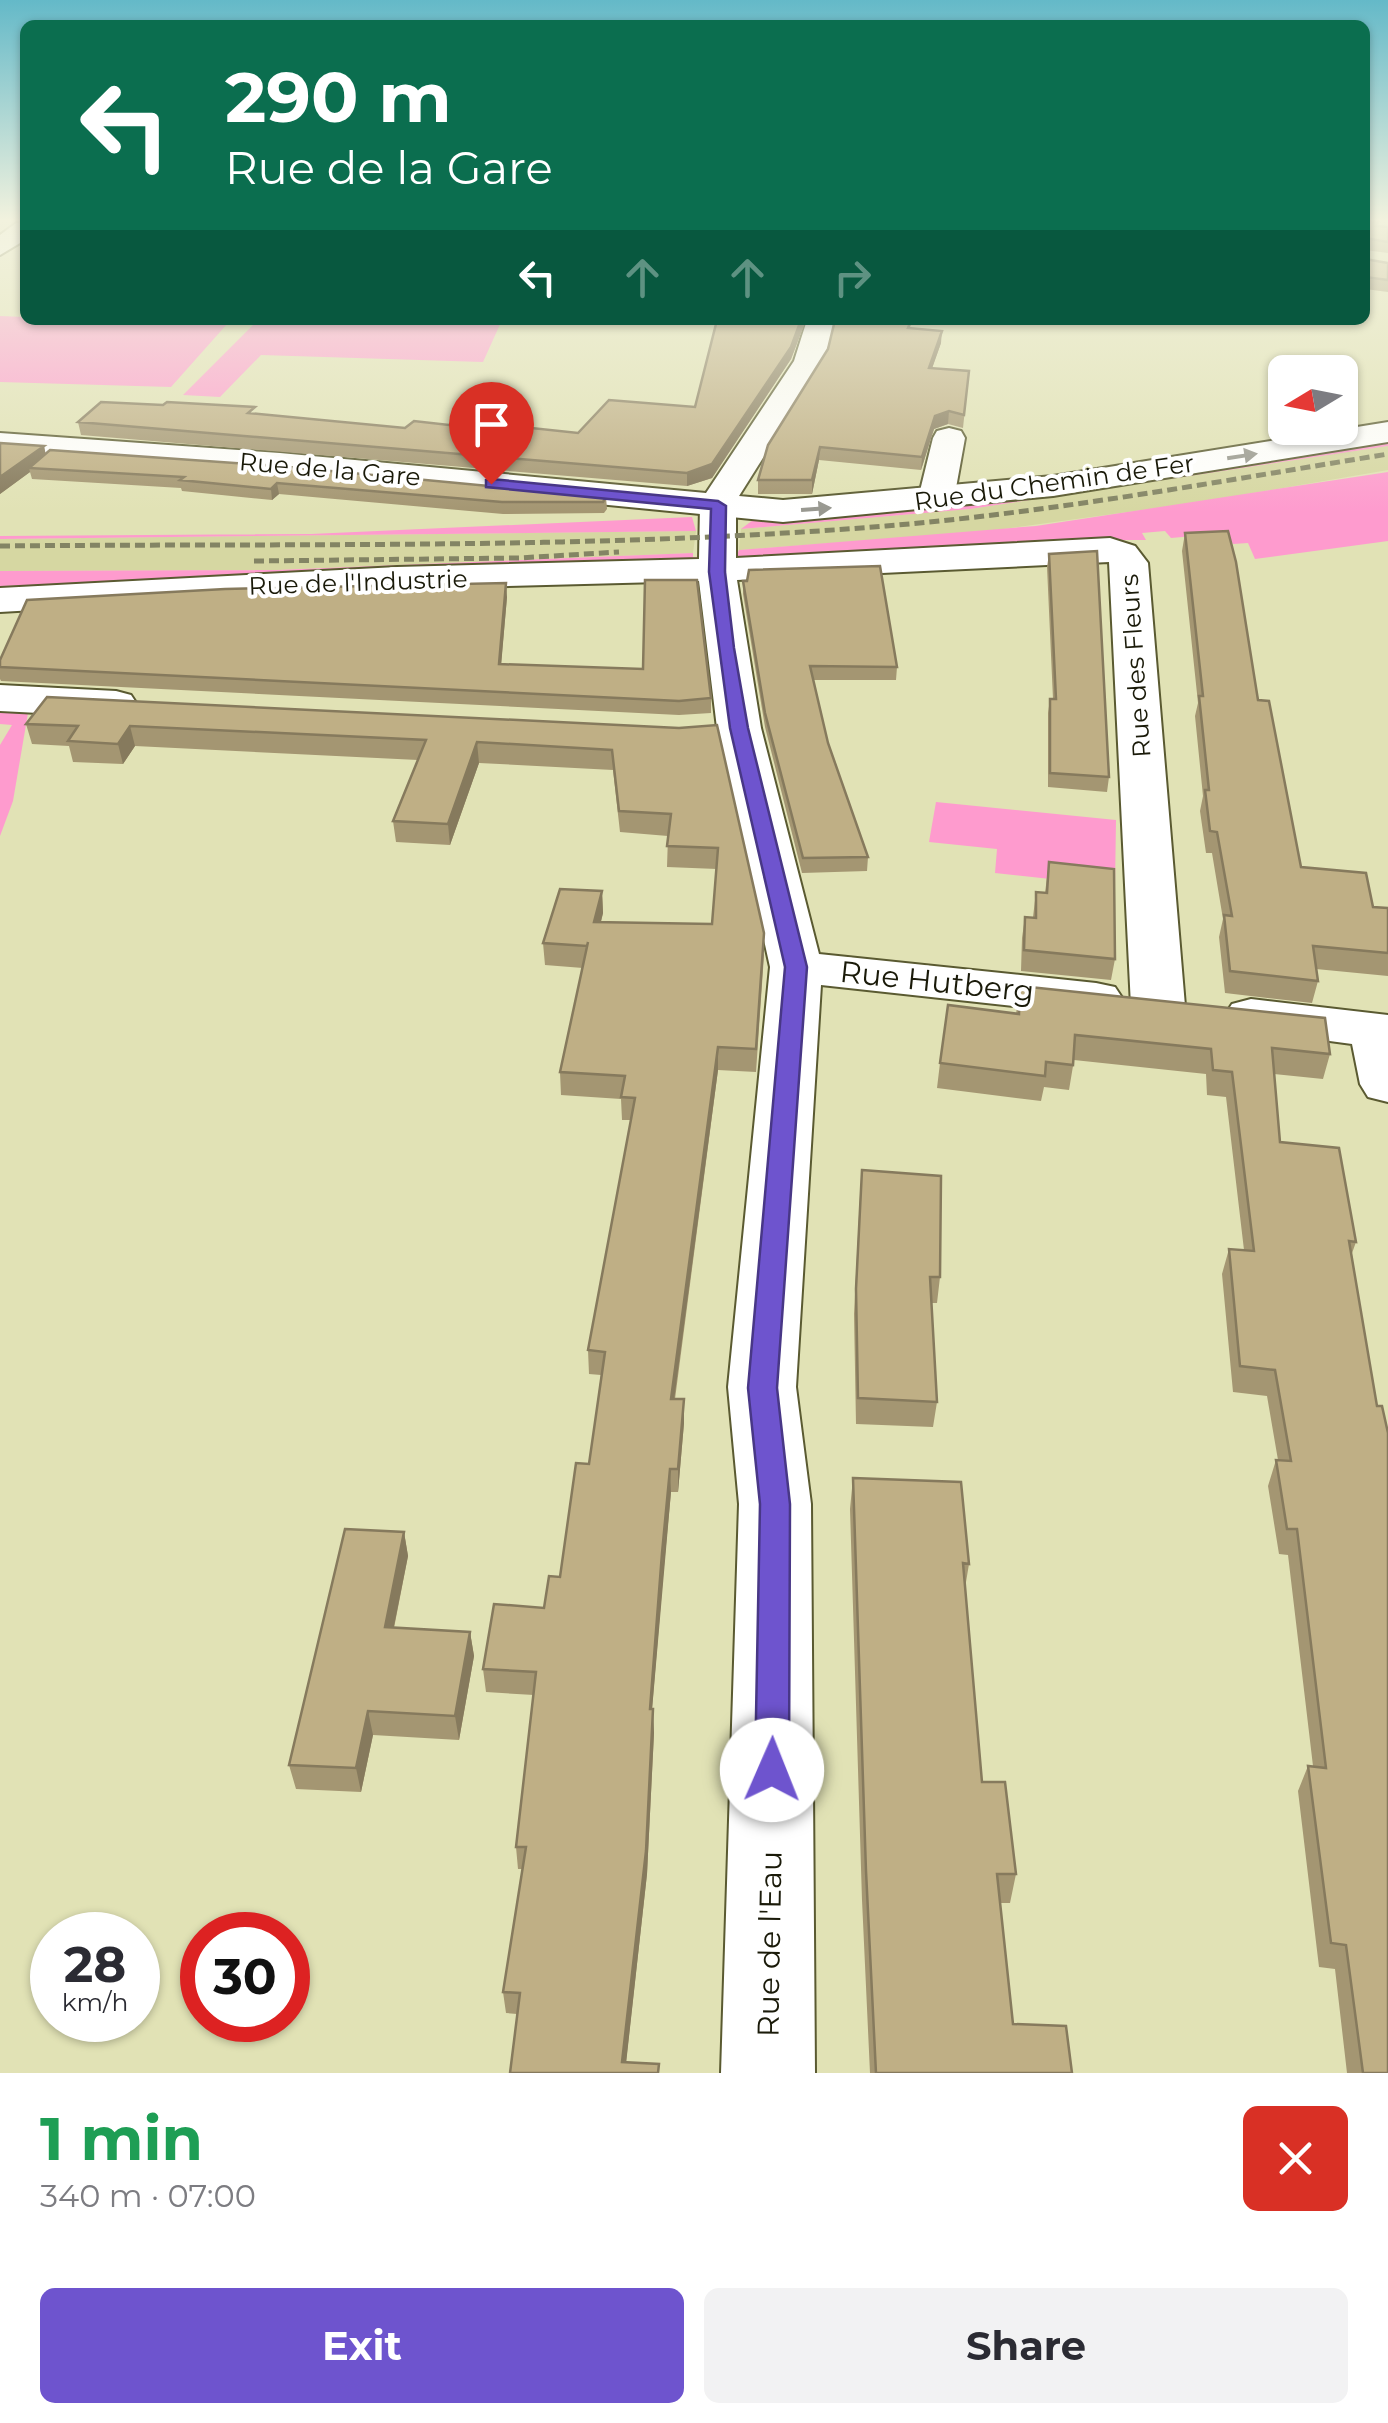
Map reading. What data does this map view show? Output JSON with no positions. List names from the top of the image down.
{
  "streets": {
    "street": [
      "Rue de la Gare",
      "Rue du Chemin de Fer",
      "Rue de l'Industrie",
      "Rue des Fleurs",
      "Rue Hutberg",
      "Rue de l'Eau"
    ]
  },
  "crossings": [
    ["Rue de la Gare", "Rue du Chemin de Fer"],
    ["Rue de la Gare", "Rue de l'Eau"],
    ["Rue du Chemin de Fer", "Rue de l'Eau"],
    ["Rue de l'Industrie", "Rue des Fleurs"],
    ["Rue de l'Industrie", "Rue de l'Eau"],
    ["Rue des Fleurs", "Rue Hutberg"],
    ["Rue des Fleurs", "Rue de l'Eau"],
    ["Rue Hutberg", "Rue de l'Eau"]
  ],
  "one_way": ["Rue du Chemin de Fer"],
  "north": "left",
  "page": {
    "turn": ["290 m", "Rue de la Gare"],
    "speed": "28 km/h",
    "limit": "30",
    "heading": ["1 min", "340 m · 07:00"],
    "buttons": ["Exit", "Share"]
  }
}
